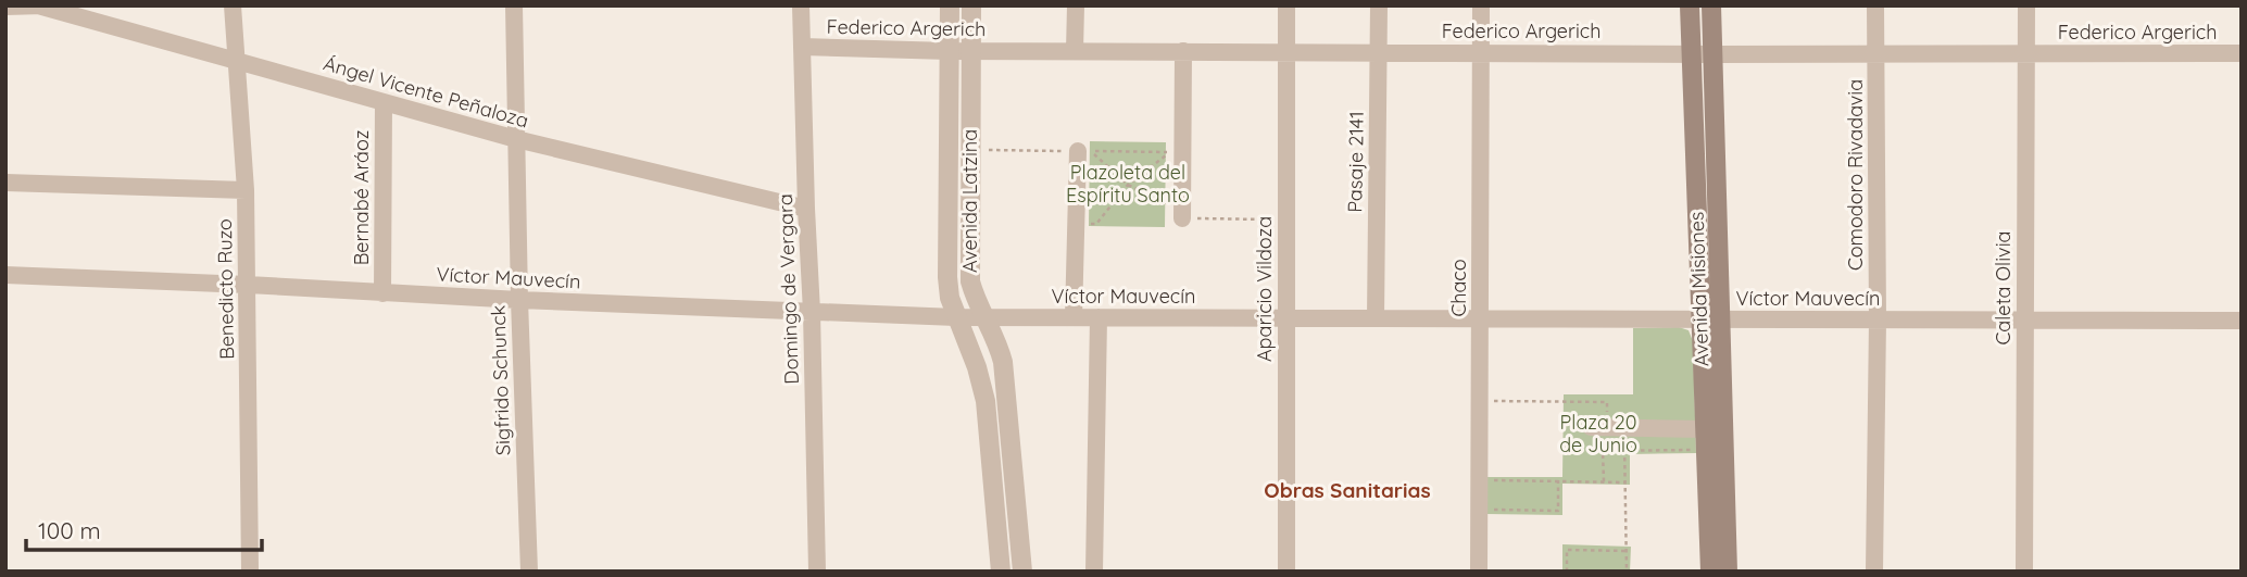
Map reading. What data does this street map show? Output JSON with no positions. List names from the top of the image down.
{
  "streets": {
    "main road": ["Avenida Misiones"],
    "street": [
      "Federico Argerich",
      "Ángel Vicente Peñaloza",
      "Pasaje 2141",
      "Comodoro Rivadavia",
      "Bernabé Aráoz",
      "Avenida Latzina",
      "Víctor Mauvecín",
      "Chaco",
      "Caleta Olivia",
      "Benedicto Ruzo",
      "Domingo de Vergara",
      "Aparicio Vildoza",
      "Sigfrido Schunck"
    ]
  },
  "crossings": [
    ["Federico Argerich", "Pasaje 2141"],
    ["Federico Argerich", "Comodoro Rivadavia"],
    ["Federico Argerich", "Avenida Latzina"],
    ["Federico Argerich", "Chaco"],
    ["Federico Argerich", "Caleta Olivia"],
    ["Federico Argerich", "Domingo de Vergara"],
    ["Federico Argerich", "Aparicio Vildoza"],
    ["Federico Argerich", "Avenida Misiones"],
    ["Ángel Vicente Peñaloza", "Bernabé Aráoz"],
    ["Ángel Vicente Peñaloza", "Benedicto Ruzo"],
    ["Ángel Vicente Peñaloza", "Domingo de Vergara"],
    ["Ángel Vicente Peñaloza", "Sigfrido Schunck"],
    ["Pasaje 2141", "Víctor Mauvecín"],
    ["Comodoro Rivadavia", "Víctor Mauvecín"],
    ["Bernabé Aráoz", "Víctor Mauvecín"],
    ["Avenida Latzina", "Víctor Mauvecín"],
    ["Víctor Mauvecín", "Chaco"],
    ["Víctor Mauvecín", "Caleta Olivia"],
    ["Víctor Mauvecín", "Benedicto Ruzo"],
    ["Víctor Mauvecín", "Domingo de Vergara"],
    ["Víctor Mauvecín", "Aparicio Vildoza"],
    ["Víctor Mauvecín", "Avenida Misiones"],
    ["Víctor Mauvecín", "Sigfrido Schunck"]
  ],
  "districts": ["Obras Sanitarias"],
  "parks": ["Plazoleta del Espíritu Santo", "Plaza 20 de Junio"],
  "scale_bar": "100 m"
}
